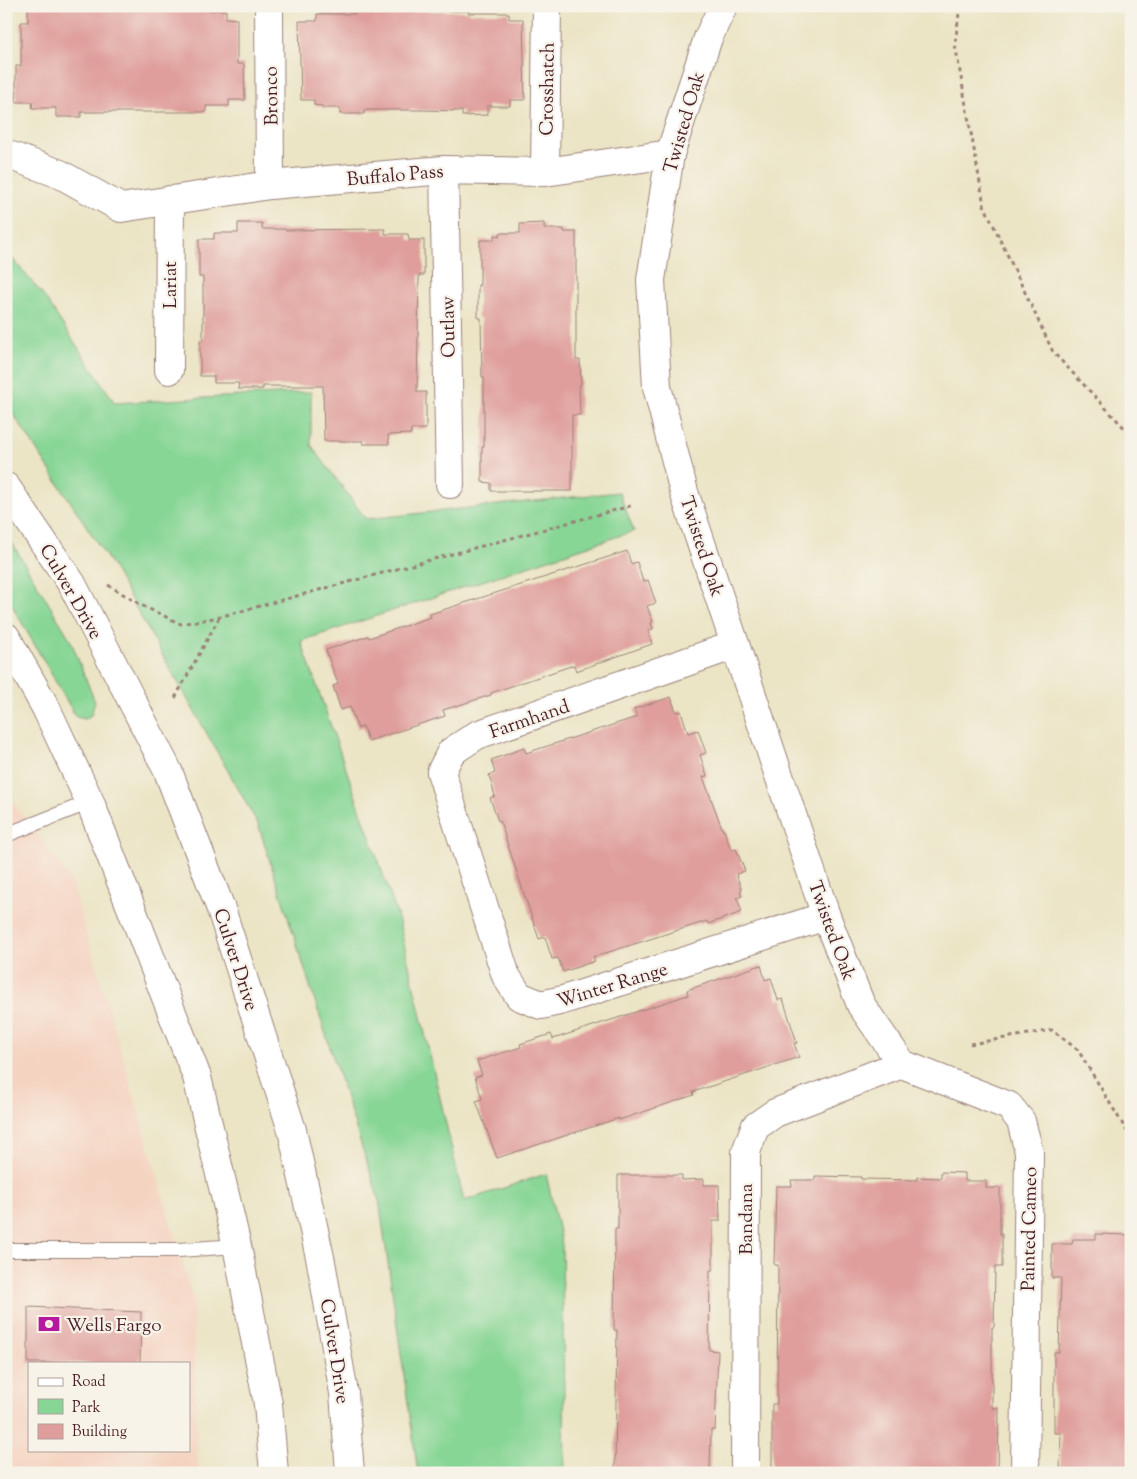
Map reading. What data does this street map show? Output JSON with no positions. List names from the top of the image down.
{
  "streets": {
    "street": [
      "Crosshatch",
      "Bronco",
      "Twisted Oak",
      "Buffalo Pass",
      "Lariat",
      "Outlaw",
      "Culver Drive",
      "Farmhand",
      "Winter Range",
      "Bandana",
      "Painted Cameo"
    ]
  },
  "crossings": [
    ["Crosshatch", "Buffalo Pass"],
    ["Bronco", "Buffalo Pass"],
    ["Twisted Oak", "Buffalo Pass"],
    ["Twisted Oak", "Farmhand"],
    ["Twisted Oak", "Winter Range"],
    ["Twisted Oak", "Bandana"],
    ["Twisted Oak", "Painted Cameo"],
    ["Buffalo Pass", "Lariat"],
    ["Buffalo Pass", "Outlaw"],
    ["Farmhand", "Winter Range"],
    ["Bandana", "Painted Cameo"]
  ],
  "places": {
    "bank": ["Wells Fargo"]
  },
  "legend": ["Road", "Park", "Building"]
}
